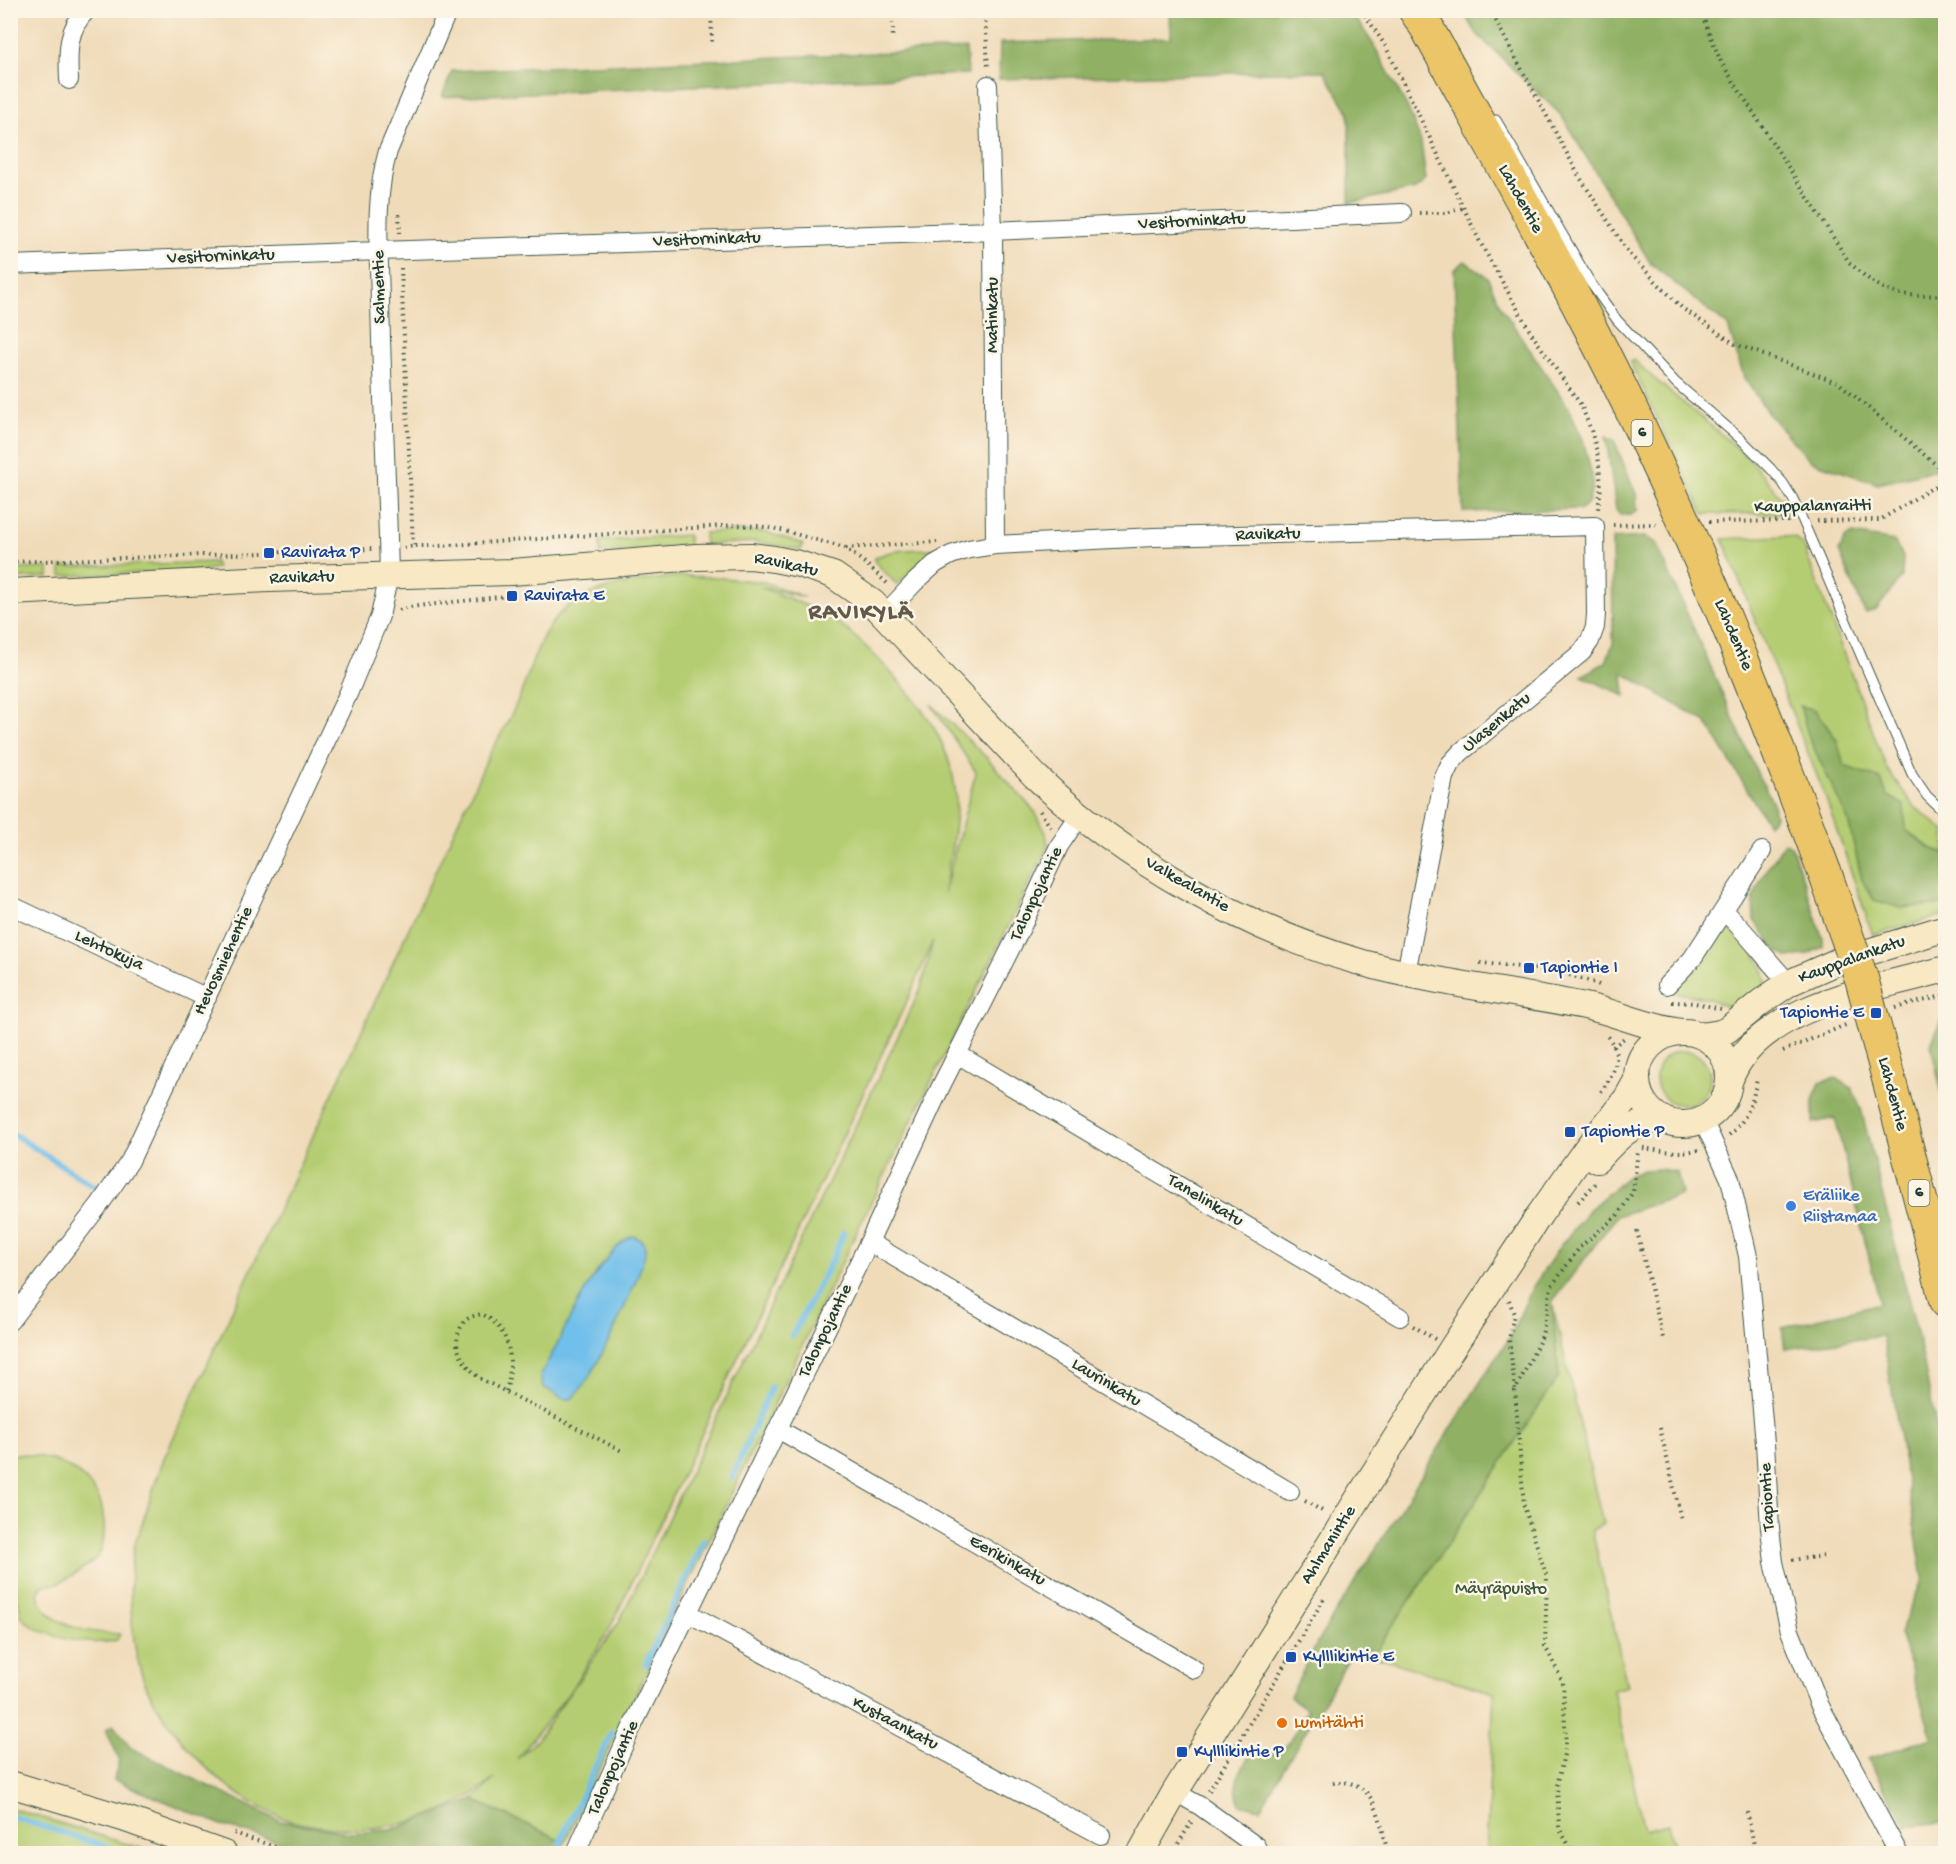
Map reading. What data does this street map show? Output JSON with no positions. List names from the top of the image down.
{
  "streets": {
    "highway": ["Lahdentie", "6"],
    "main road": [
      "Ravikatu",
      "Valkealantie",
      "Kauppalankatu",
      "Ahlmanintie"
    ],
    "street": [
      "Vesitorninkatu",
      "Salmentie",
      "Matinkatu",
      "Ulasenkatu",
      "Talonpojantie",
      "Lehtokuja",
      "Hevosmiehentie",
      "Tanelinkatu",
      "Laurinkatu",
      "Tapiontie",
      "Eerikinkatu",
      "Kustaankatu"
    ],
    "path": ["Kauppalanraitti"]
  },
  "crossings": [
    ["Vesitorninkatu", "Salmentie"],
    ["Vesitorninkatu", "Matinkatu"],
    ["Salmentie", "Ravikatu"],
    ["Salmentie", "Hevosmiehentie"],
    ["Matinkatu", "Ravikatu"],
    ["Ravikatu", "Ulasenkatu"],
    ["Ravikatu", "Valkealantie"],
    ["Ravikatu", "Hevosmiehentie"],
    ["Ulasenkatu", "Valkealantie"],
    ["Valkealantie", "Talonpojantie"],
    ["Valkealantie", "Kauppalankatu"],
    ["Valkealantie", "Tapiontie"],
    ["Valkealantie", "Ahlmanintie"],
    ["Talonpojantie", "Tanelinkatu"],
    ["Talonpojantie", "Laurinkatu"],
    ["Talonpojantie", "Eerikinkatu"],
    ["Talonpojantie", "Kustaankatu"],
    ["Lehtokuja", "Hevosmiehentie"],
    ["Kauppalankatu", "Tapiontie"],
    ["Kauppalankatu", "Ahlmanintie"],
    ["Tapiontie", "Ahlmanintie"]
  ],
  "districts": ["RAVIKYLÄ"],
  "parks": ["Mäyräpuisto"],
  "places": {
    "transit": [
      "Ravirata P",
      "Ravirata E",
      "Tapiontie I",
      "Tapiontie E",
      "Tapiontie P",
      "Kylllikintie E",
      "Kylllikintie P"
    ],
    "other": ["Eräliike Riistamaa", "Lumitähti"]
  }
}
